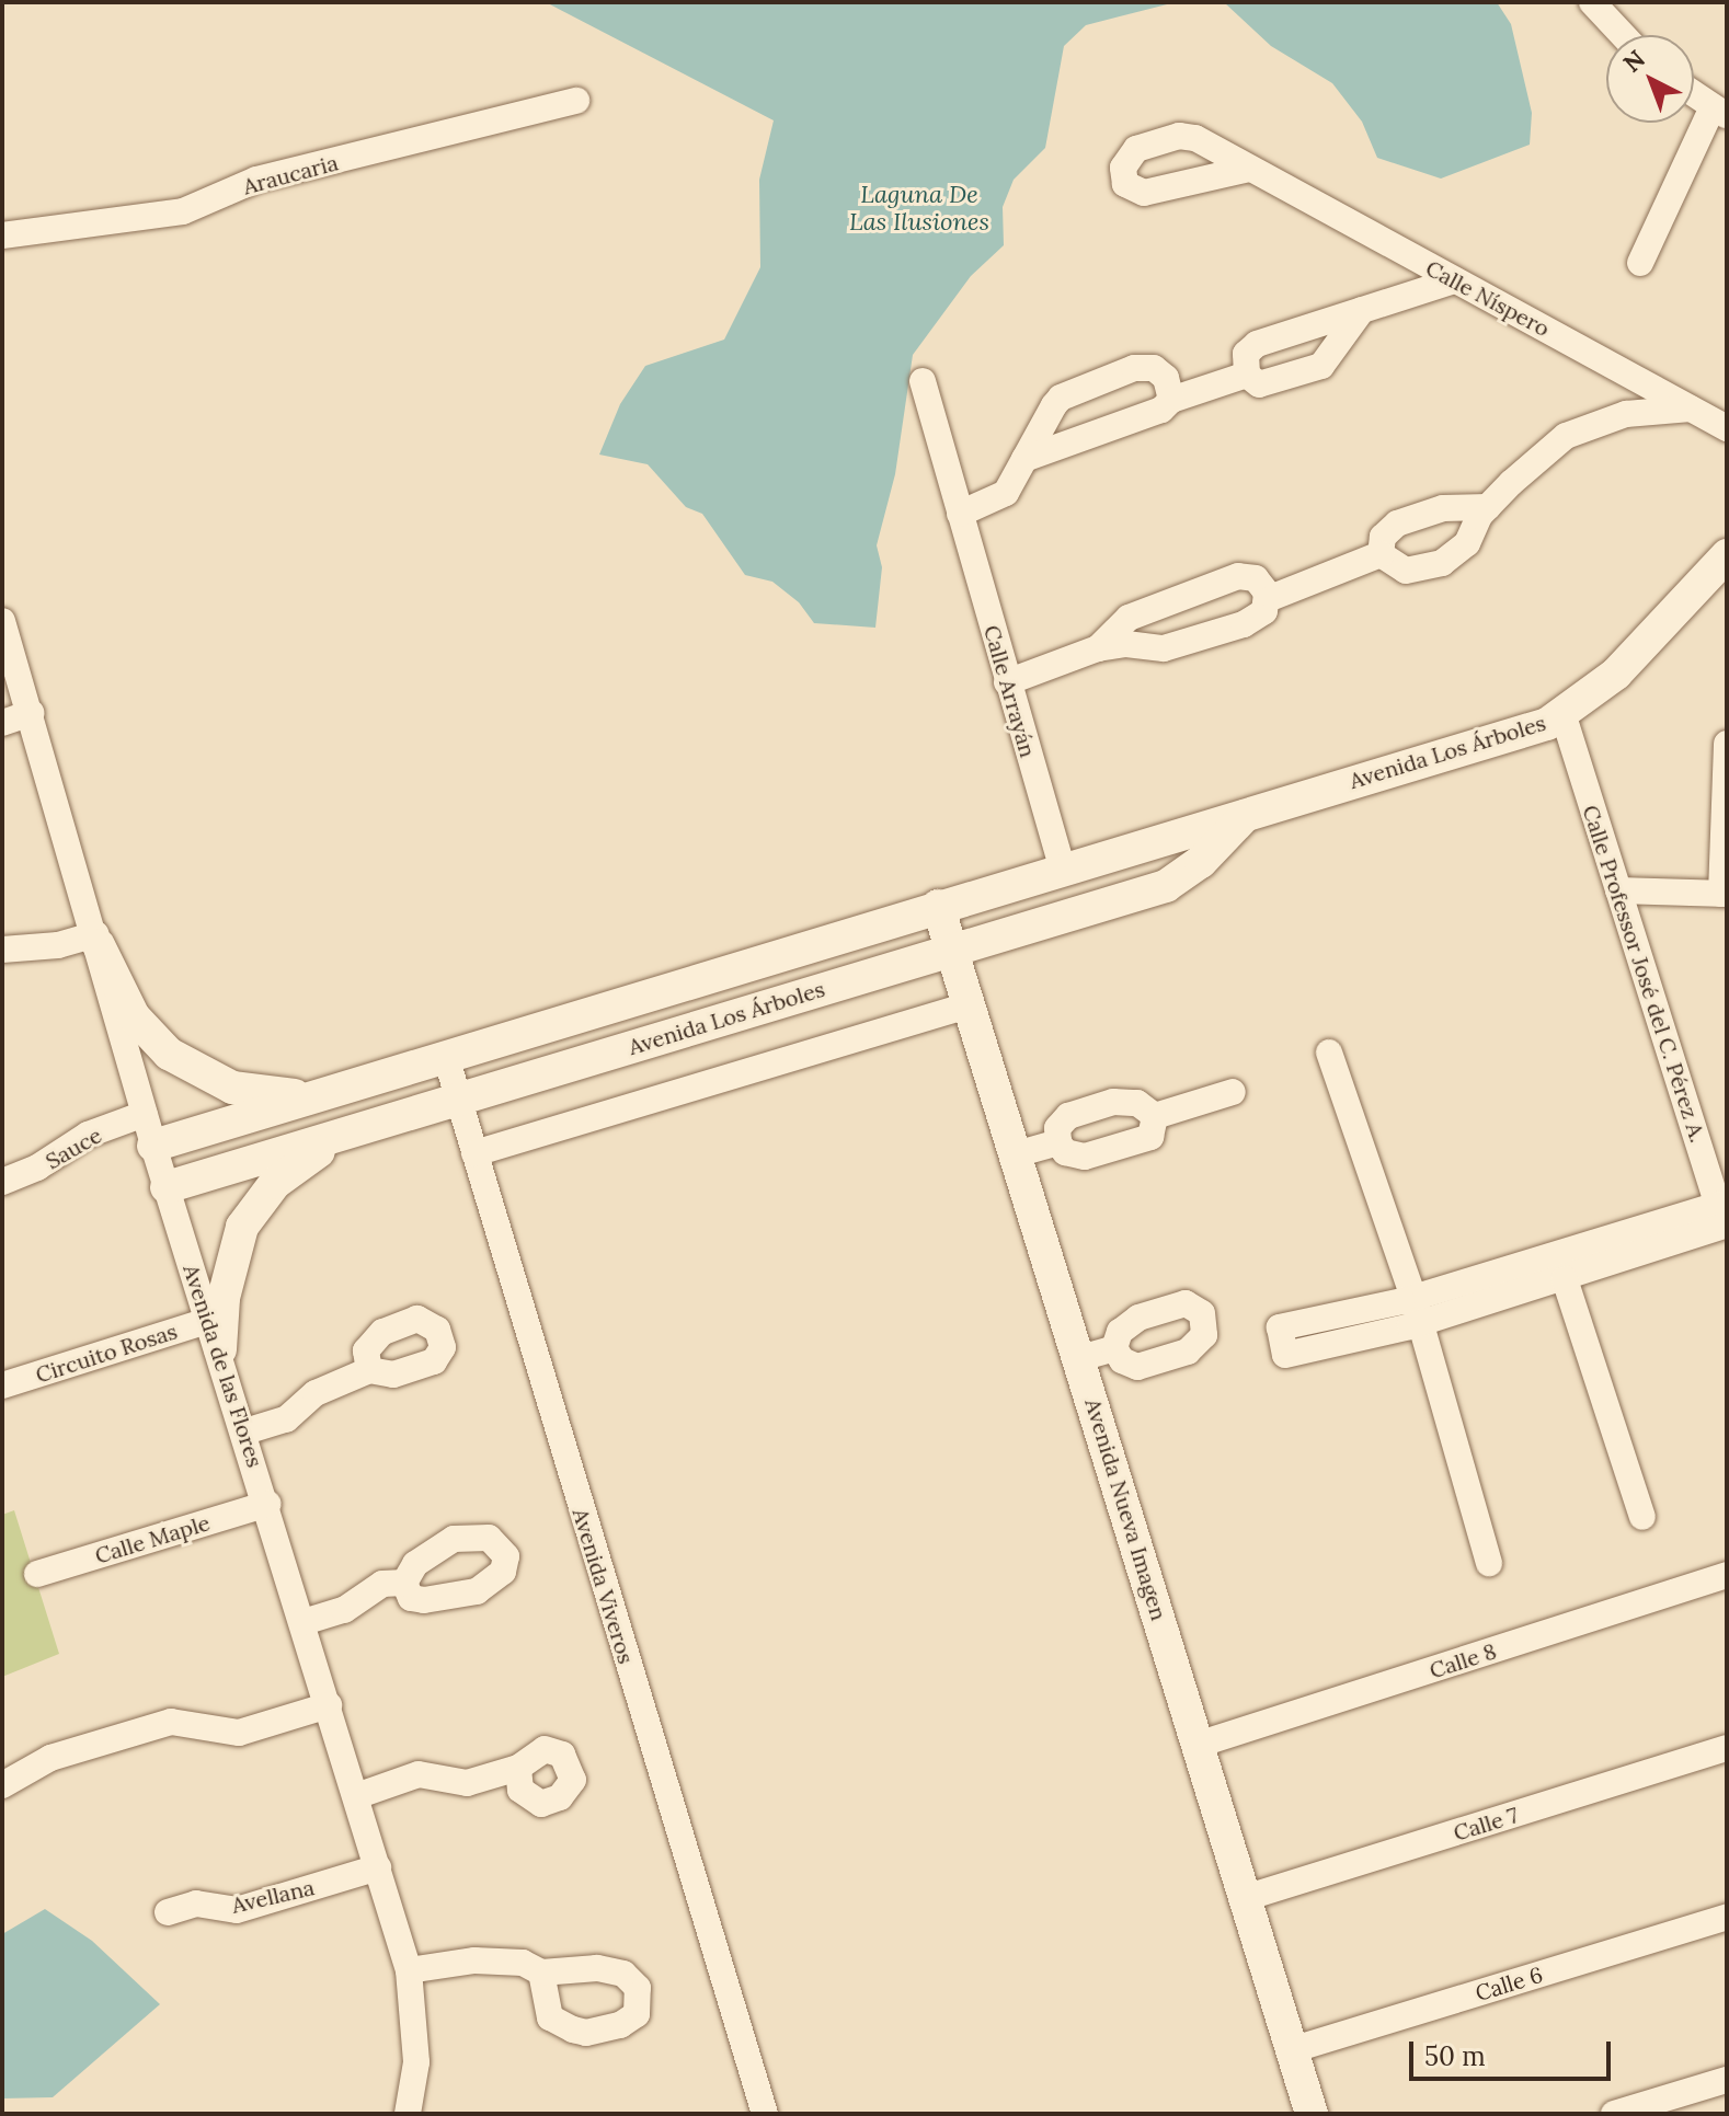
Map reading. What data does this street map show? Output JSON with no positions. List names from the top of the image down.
{
  "streets": {
    "street": [
      "Araucaria",
      "Calle Níspero",
      "Calle Arrayán",
      "Avenida Los Árboles",
      "Calle Professor José del C. Pérez A.",
      "Sauce",
      "Circuito Rosas",
      "Avenida de las Flores",
      "Avenida Nueva Imagen",
      "Calle Maple",
      "Avenida Viveros",
      "Calle 8",
      "Calle 7",
      "Avellana",
      "Calle 6"
    ]
  },
  "crossings": [
    ["Calle Arrayán", "Avenida Los Árboles"],
    ["Avenida Los Árboles", "Calle Professor José del C. Pérez A."],
    ["Avenida Los Árboles", "Avenida de las Flores"],
    ["Avenida Los Árboles", "Avenida Nueva Imagen"],
    ["Avenida Los Árboles", "Avenida Viveros"],
    ["Sauce", "Avenida de las Flores"],
    ["Circuito Rosas", "Avenida de las Flores"],
    ["Avenida de las Flores", "Calle Maple"],
    ["Avenida de las Flores", "Avellana"],
    ["Avenida Nueva Imagen", "Calle 8"],
    ["Avenida Nueva Imagen", "Calle 7"],
    ["Avenida Nueva Imagen", "Calle 6"]
  ],
  "water": ["Laguna De Las Ilusiones"],
  "scale_bar": "50 m",
  "north": "top left"
}
